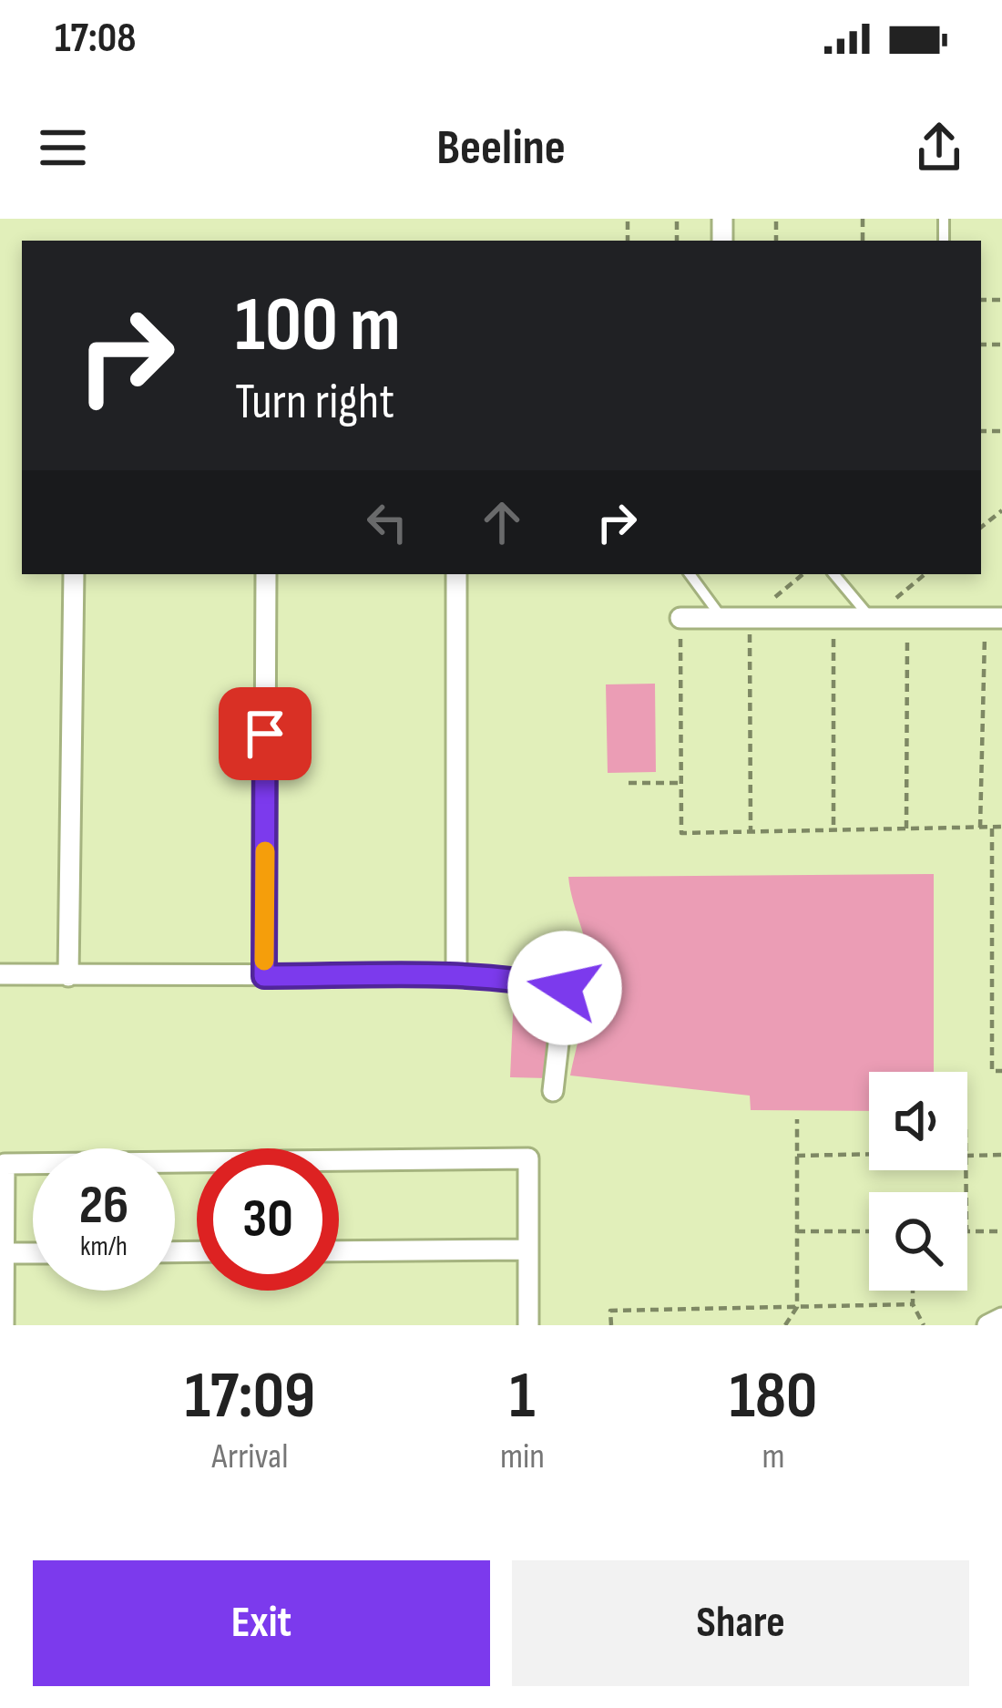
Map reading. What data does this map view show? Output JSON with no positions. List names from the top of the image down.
{
  "page": {
    "status": "17:08",
    "header": "Beeline",
    "turn": ["100 m", "Turn right"],
    "speed": "26 km/h",
    "limit": "30",
    "eta": [
      "17:09",
      "Arrival",
      "1",
      "min",
      "180",
      "m"
    ],
    "buttons": ["Exit", "Share"]
  }
}
